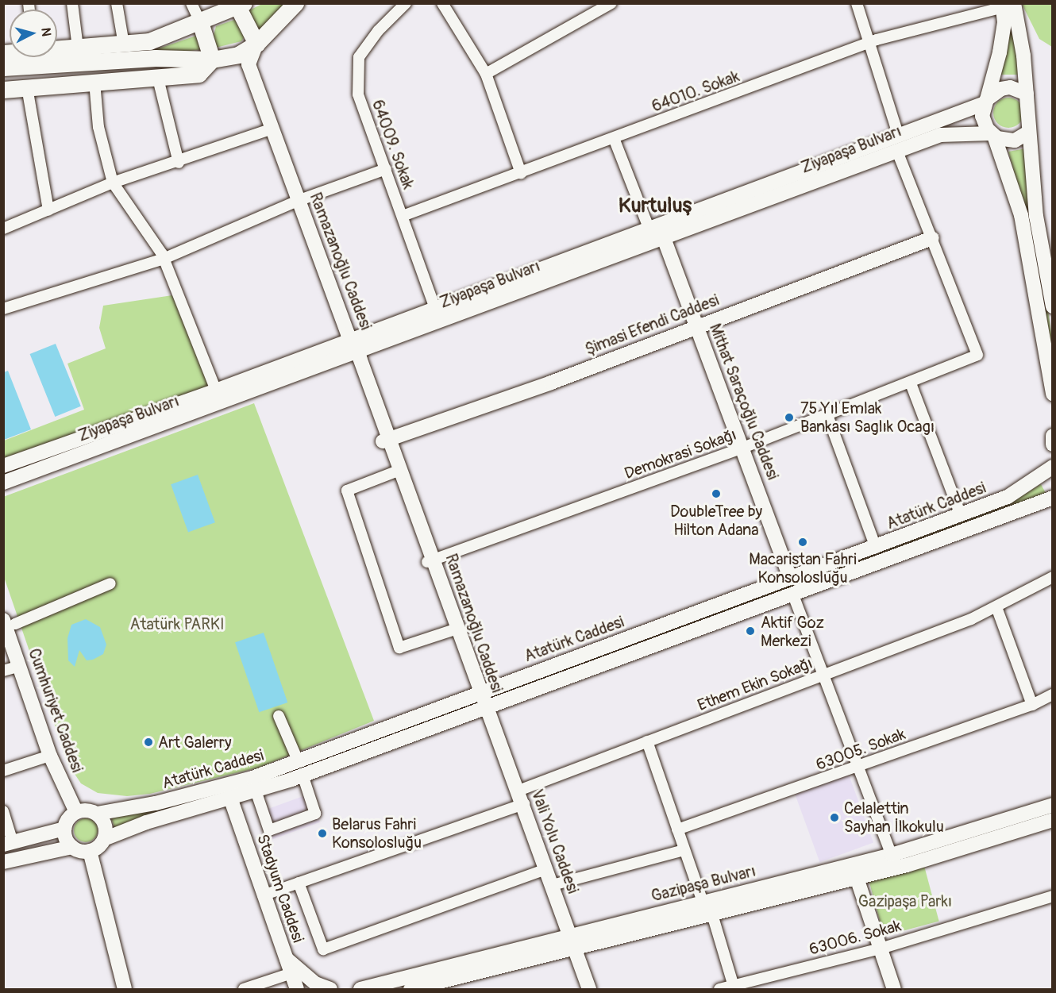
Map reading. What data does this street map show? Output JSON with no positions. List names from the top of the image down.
{
  "streets": {
    "main road": [
      "Ziyapaşa Bulvarı",
      "Ramazanoğlu Caddesi",
      "Şimasi Efendi Caddesi",
      "Mithat Saraçoğlu Caddesi",
      "Atatürk Caddesi",
      "Cumhuriyet Caddesi",
      "Vali Yolu Caddesi",
      "Gazipaşa Bulvarı",
      "Stadyum Caddesi"
    ],
    "street": [
      "64010. Sokak",
      "64009. Sokak",
      "Demokrasi Sokağı",
      "Ethem Ekin Sokağı",
      "63005. Sokak",
      "63006. Sokak"
    ]
  },
  "crossings": [
    ["64010. Sokak", "64009. Sokak"],
    ["64009. Sokak", "Ziyapaşa Bulvarı"],
    ["Ziyapaşa Bulvarı", "Ramazanoğlu Caddesi"],
    ["Ziyapaşa Bulvarı", "Mithat Saraçoğlu Caddesi"],
    ["Ziyapaşa Bulvarı", "Demokrasi Sokağı"],
    ["Ramazanoğlu Caddesi", "Şimasi Efendi Caddesi"],
    ["Ramazanoğlu Caddesi", "Demokrasi Sokağı"],
    ["Ramazanoğlu Caddesi", "Atatürk Caddesi"],
    ["Ramazanoğlu Caddesi", "Vali Yolu Caddesi"],
    ["Şimasi Efendi Caddesi", "Mithat Saraçoğlu Caddesi"],
    ["Şimasi Efendi Caddesi", "Demokrasi Sokağı"],
    ["Mithat Saraçoğlu Caddesi", "Demokrasi Sokağı"],
    ["Mithat Saraçoğlu Caddesi", "Atatürk Caddesi"],
    ["Atatürk Caddesi", "Cumhuriyet Caddesi"],
    ["Atatürk Caddesi", "Vali Yolu Caddesi"],
    ["Atatürk Caddesi", "Stadyum Caddesi"],
    ["Ethem Ekin Sokağı", "Vali Yolu Caddesi"],
    ["Ethem Ekin Sokağı", "Stadyum Caddesi"],
    ["Vali Yolu Caddesi", "Gazipaşa Bulvarı"]
  ],
  "districts": ["Kurtuluş"],
  "parks": ["Atatürk PARKI", "Gazipaşa Parkı"],
  "places": [
    "75 Yıl Emlak Bankası Saglık Ocagı",
    "DoubleTree by Hilton Adana",
    "Macaristan Fahri Konsolosluğu",
    "Aktif Goz Merkezi",
    "Art Galerry",
    "Celalettin Sayhan İlkokulu",
    "Belarus Fahri Konsolosluğu"
  ],
  "north": "right"
}
